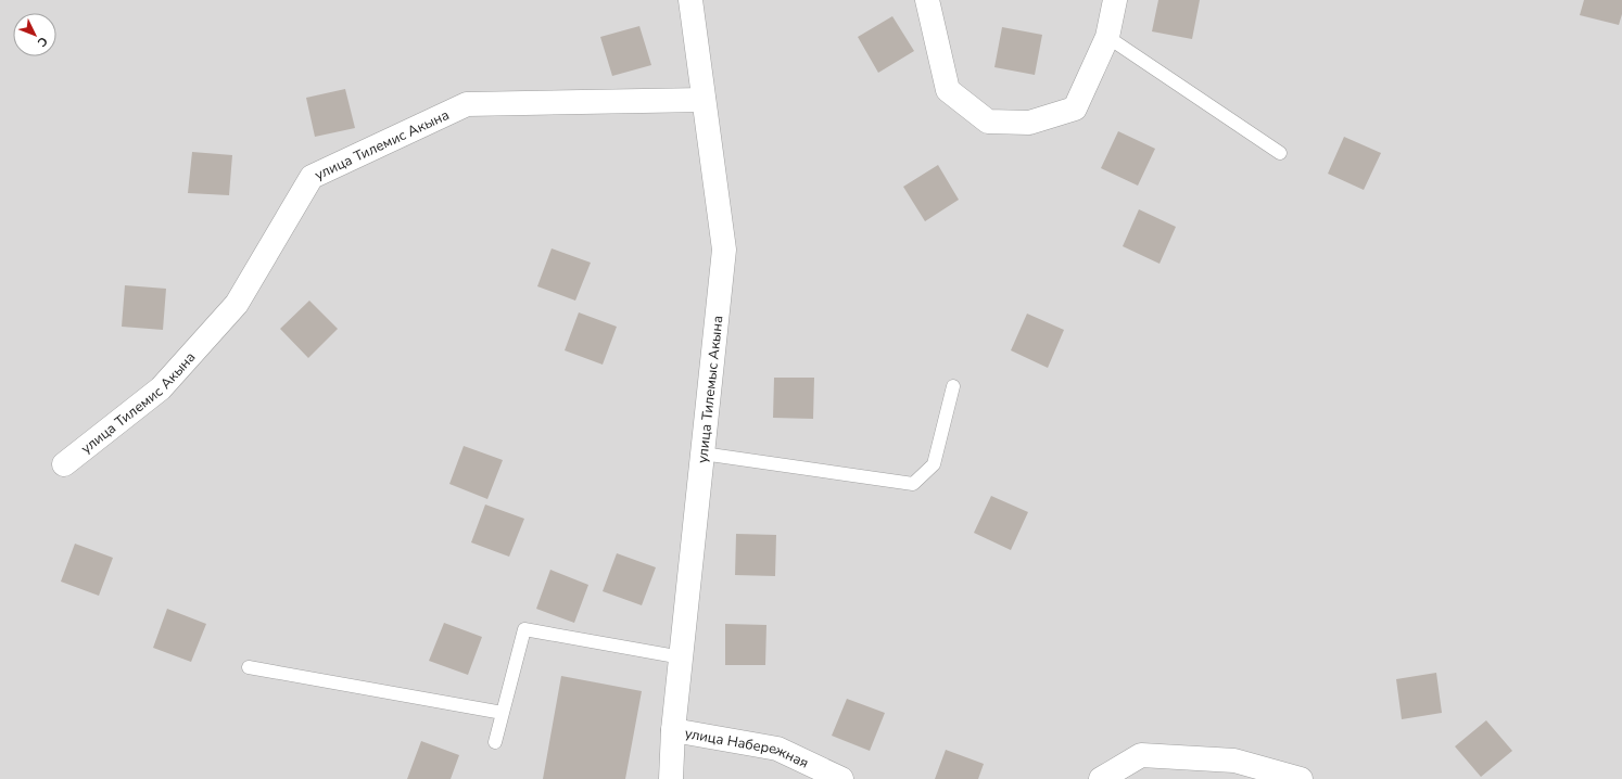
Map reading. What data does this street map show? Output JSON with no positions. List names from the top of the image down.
{
  "streets": {
    "street": ["улица Тилемис Акына", "улица Тилемыс Акына", "улица Набережная"]
  },
  "crossings": [
    ["улица Тилемис Акына", "улица Тилемыс Акына"],
    ["улица Тилемыс Акына", "улица Набережная"]
  ],
  "north": "bottom right"
}
